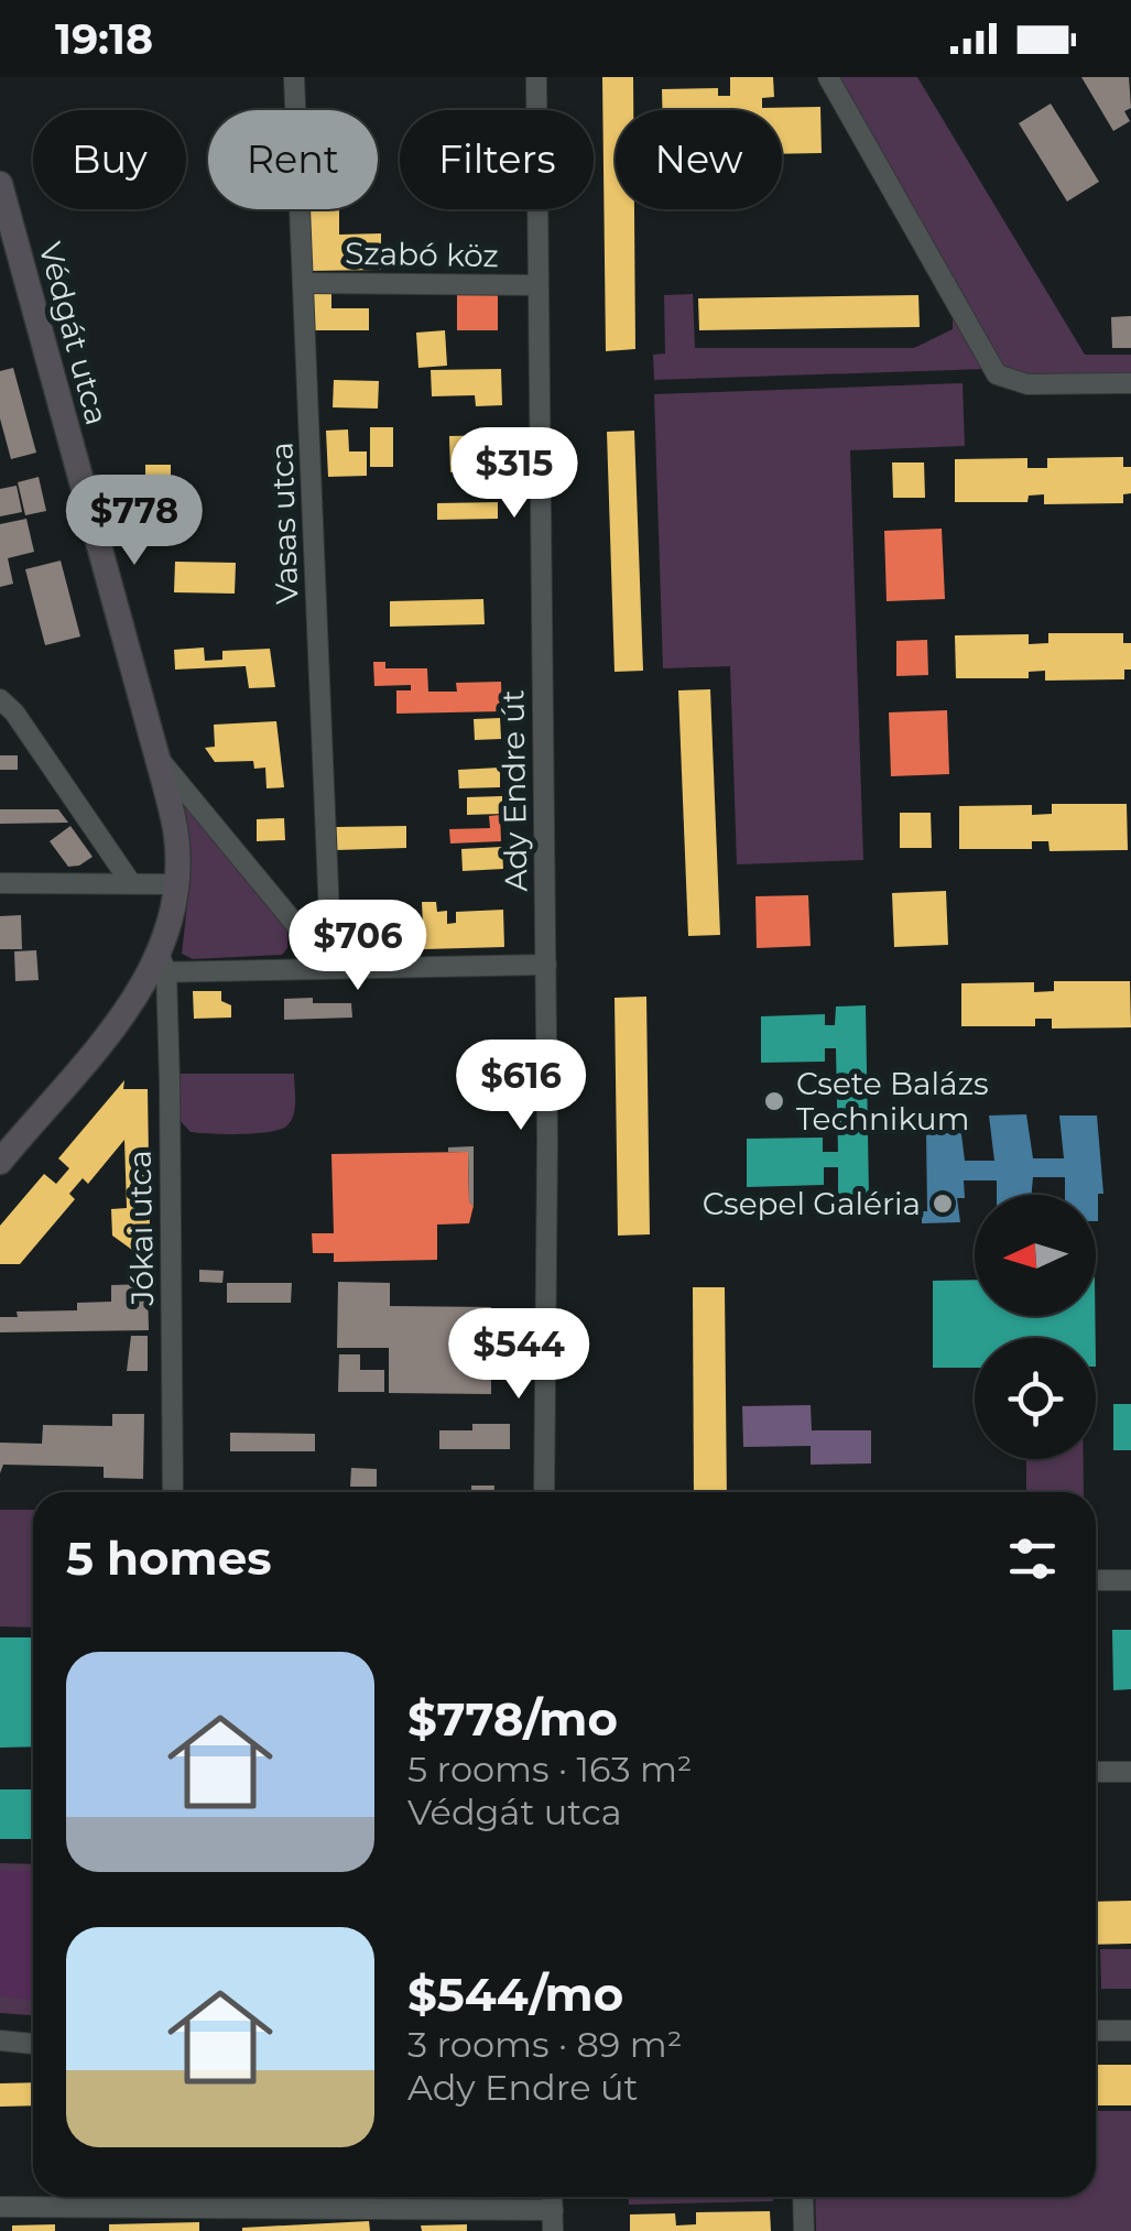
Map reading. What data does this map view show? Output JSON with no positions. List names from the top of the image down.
{
  "streets": {
    "main road": ["Védgát utca"],
    "street": [
      "Szabó köz",
      "Vasas utca",
      "Ady Endre út",
      "Jókai utca"
    ]
  },
  "crossings": [
    ["Szabó köz", "Vasas utca"],
    ["Szabó köz", "Ady Endre út"],
    ["Védgát utca", "Vasas utca"],
    ["Védgát utca", "Jókai utca"]
  ],
  "places": ["Csete Balázs Technikum", "Csepel Galéria"],
  "north": "left",
  "page": {
    "status": "19:18",
    "chip": [
      "Buy",
      "Rent",
      "Filters",
      "New"
    ],
    "price": [
      "$315",
      "$778",
      "$706",
      "$616",
      "$544"
    ],
    "heading": "5 homes",
    "list": [
      {
        "name": "$778/mo",
        "note": "5 rooms · 163 m² · Védgát utca"
      },
      {
        "name": "$544/mo",
        "note": "3 rooms · 89 m² · Ady Endre út"
      }
    ]
  }
}
